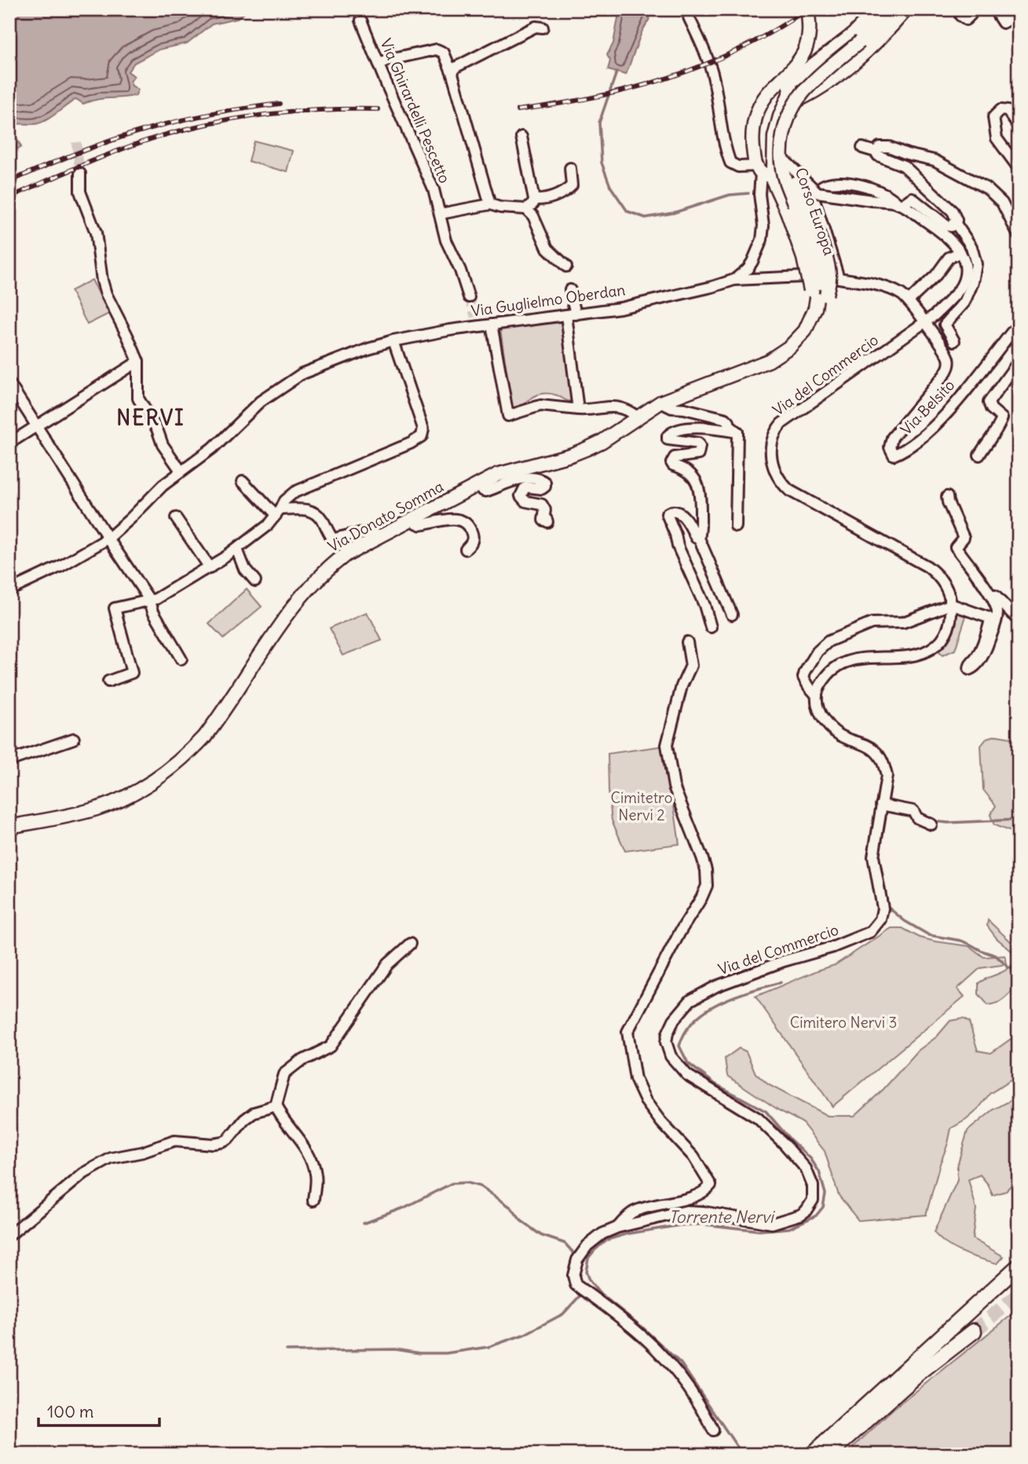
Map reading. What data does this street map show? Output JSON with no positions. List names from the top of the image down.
{
  "streets": {
    "main road": ["Corso Europa", "Via Donato Somma"],
    "street": [
      "Via Ghirardelli Pescetto",
      "Via Guglielmo Oberdan",
      "Via del Commercio",
      "Via Belsito"
    ]
  },
  "crossings": [
    ["Corso Europa", "Via Donato Somma"],
    ["Via del Commercio", "Via Belsito"]
  ],
  "districts": ["NERVI"],
  "water": ["Torrente Nervi"],
  "parks": ["Cimitetro Nervi 2", "Cimitero Nervi 3"],
  "scale_bar": "100 m"
}
